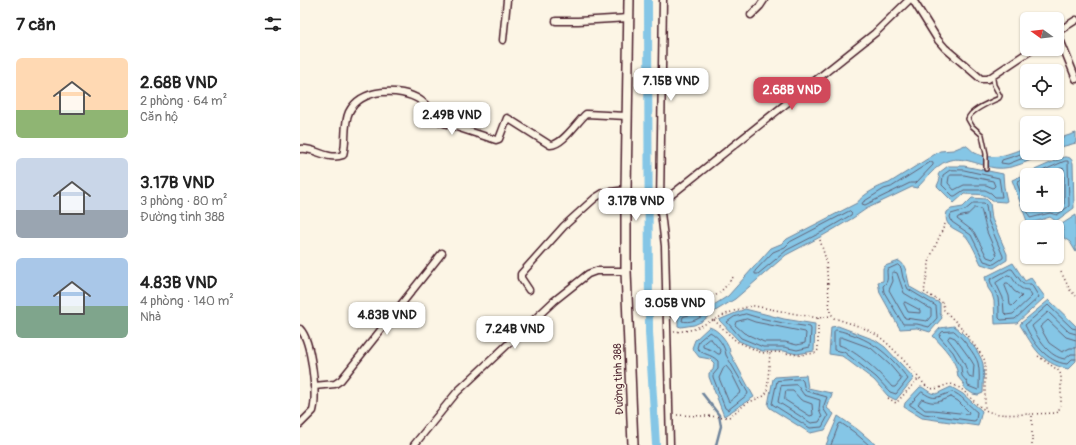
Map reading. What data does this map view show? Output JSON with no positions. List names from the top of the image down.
{
  "streets": {
    "main road": ["Đường tỉnh 388"]
  },
  "north": "left",
  "page": {
    "heading": "7 căn",
    "map_buttons": ["+", "−"],
    "list": [
      {
        "name": "2.68B VND",
        "note": "2 phòng · 64 m² · Căn hộ"
      },
      {
        "name": "3.17B VND",
        "note": "3 phòng · 80 m² · Đường tỉnh 388"
      },
      {
        "name": "4.83B VND",
        "note": "4 phòng · 140 m² · Nhà"
      }
    ],
    "price": [
      "7.15B VND",
      "2.68B VND",
      "2.49B VND",
      "3.17B VND",
      "3.05B VND",
      "4.83B VND",
      "7.24B VND"
    ]
  }
}
